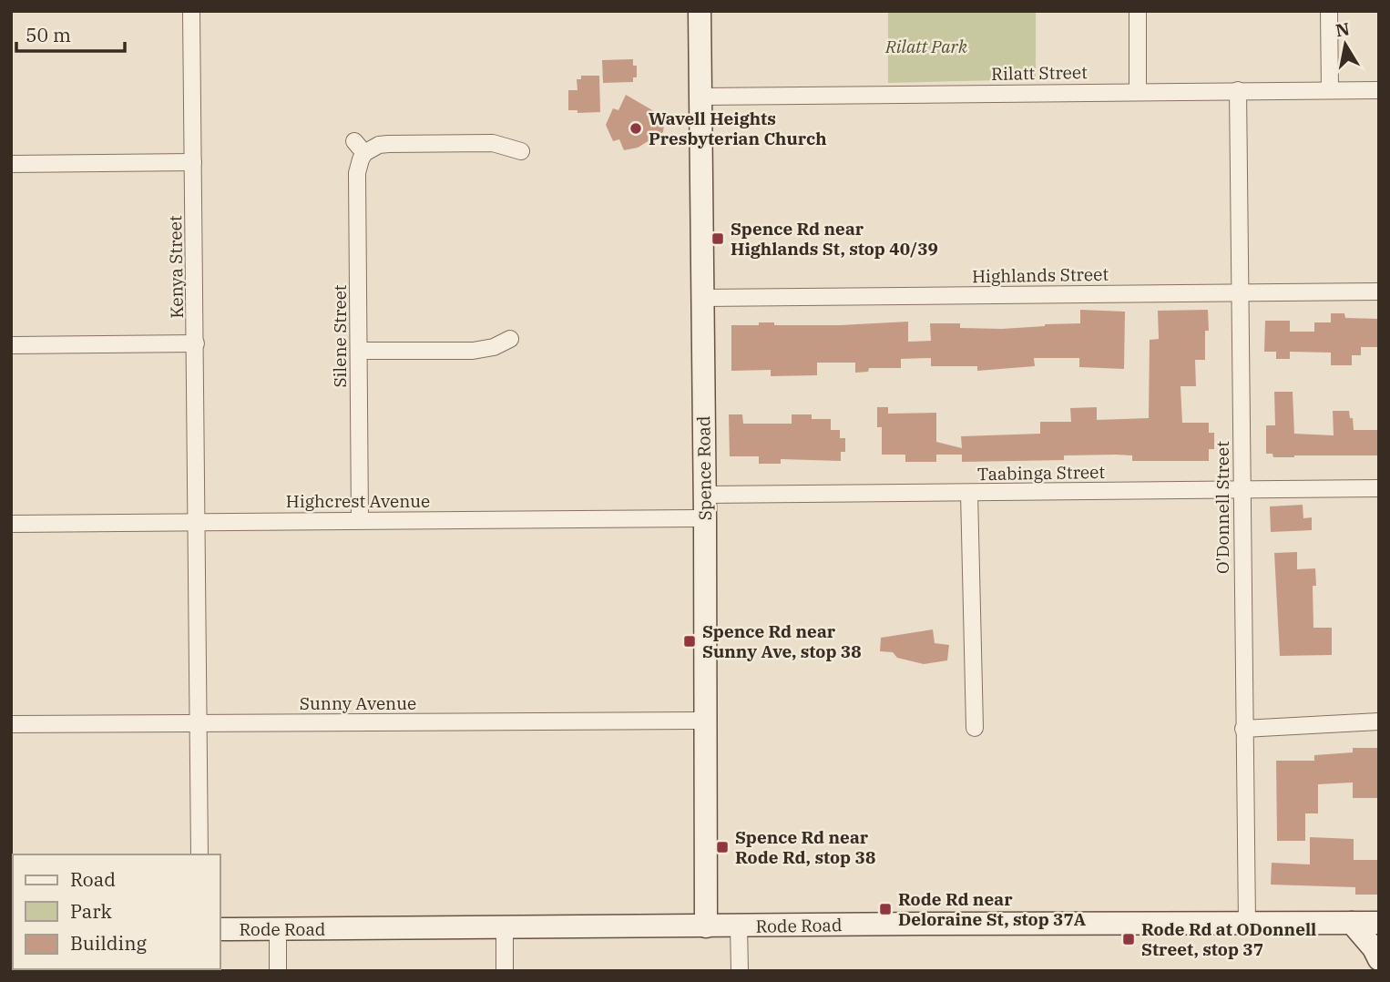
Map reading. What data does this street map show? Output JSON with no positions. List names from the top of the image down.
{
  "streets": {
    "main road": ["Spence Road", "Rode Road"],
    "street": [
      "Rilatt Street",
      "Kenya Street",
      "Highlands Street",
      "Silene Street",
      "Taabinga Street",
      "Highcrest Avenue",
      "O'Donnell Street",
      "Sunny Avenue"
    ]
  },
  "crossings": [
    ["Rilatt Street", "Spence Road"],
    ["Rilatt Street", "O'Donnell Street"],
    ["Kenya Street", "Highcrest Avenue"],
    ["Kenya Street", "Sunny Avenue"],
    ["Highlands Street", "Spence Road"],
    ["Highlands Street", "O'Donnell Street"],
    ["Silene Street", "Highcrest Avenue"],
    ["Spence Road", "Taabinga Street"],
    ["Spence Road", "Highcrest Avenue"],
    ["Spence Road", "Sunny Avenue"],
    ["Spence Road", "Rode Road"],
    ["Taabinga Street", "O'Donnell Street"],
    ["O'Donnell Street", "Rode Road"]
  ],
  "parks": ["Rilatt Park"],
  "places": {
    "other": ["Wavell Heights Presbyterian Church"],
    "transit": [
      "Spence Rd near Highlands St, stop 40/39",
      "Spence Rd near Sunny Ave, stop 38",
      "Spence Rd near Rode Rd, stop 38",
      "Rode Rd near Deloraine St, stop 37A",
      "Rode Rd at ODonnell Street, stop 37"
    ]
  },
  "legend": ["Road", "Park", "Building"],
  "scale_bar": "50 m",
  "north": "top"
}
